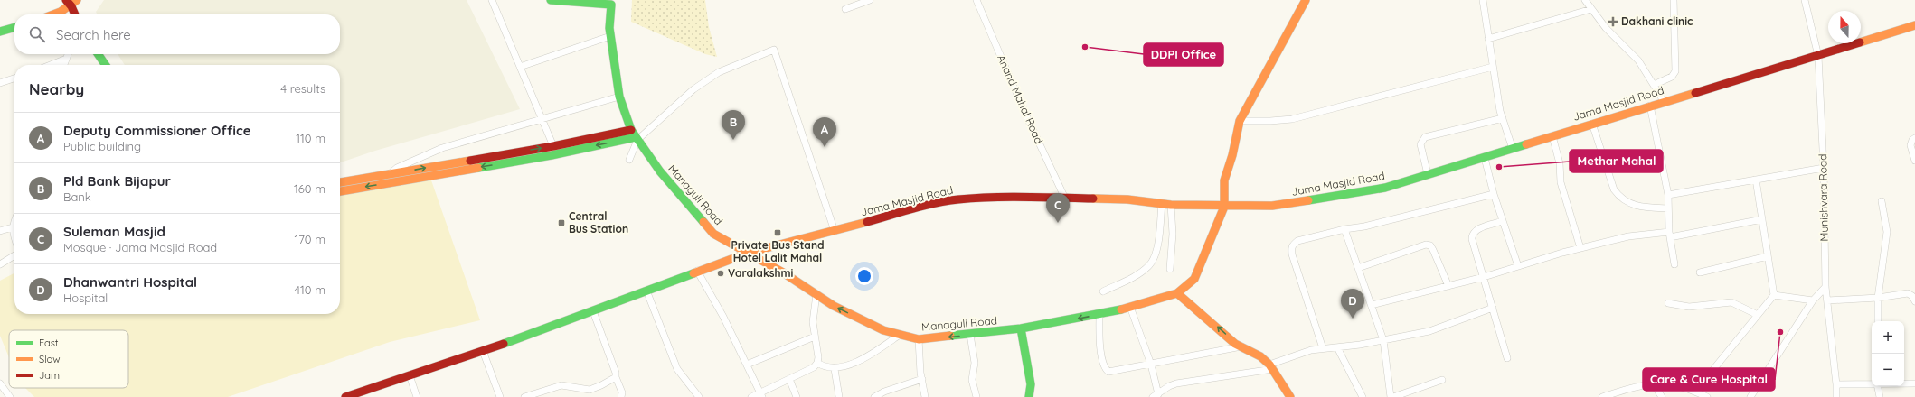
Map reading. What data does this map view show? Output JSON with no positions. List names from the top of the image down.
{
  "streets": {
    "street": [
      "Anand Mahal Road",
      "Jama Masjid Road",
      "Managuli Road",
      "Munishvara Road"
    ]
  },
  "crossings": [
    ["Anand Mahal Road", "Jama Masjid Road"],
    ["Jama Masjid Road", "Managuli Road"],
    ["Jama Masjid Road", "Munishvara Road"]
  ],
  "places": {
    "health": ["Dakhani clinic"],
    "other": [
      "DDPI Office",
      "Methar Mahal",
      "Varalakshmi",
      "Care & Cure Hospital"
    ],
    "transit": ["Central Bus Station", "Private Bus Stand Hotel Lalit Mahal"]
  },
  "legend": ["Fast", "Slow", "Jam"],
  "north": "top",
  "page": {
    "search": "Search here",
    "heading": ["Nearby", "4 results"],
    "pins": [
      "B",
      "A",
      "C",
      "D"
    ],
    "list": [
      {
        "mark": "A",
        "name": "Deputy Commissioner Office",
        "note": "Public building",
        "value": "110 m"
      },
      {
        "mark": "B",
        "name": "Pld Bank Bijapur",
        "note": "Bank",
        "value": "160 m"
      },
      {
        "mark": "C",
        "name": "Suleman Masjid",
        "note": "Mosque · Jama Masjid Road",
        "value": "170 m"
      },
      {
        "mark": "D",
        "name": "Dhanwantri Hospital",
        "note": "Hospital",
        "value": "410 m"
      }
    ],
    "map_buttons": ["+", "−"]
  }
}
